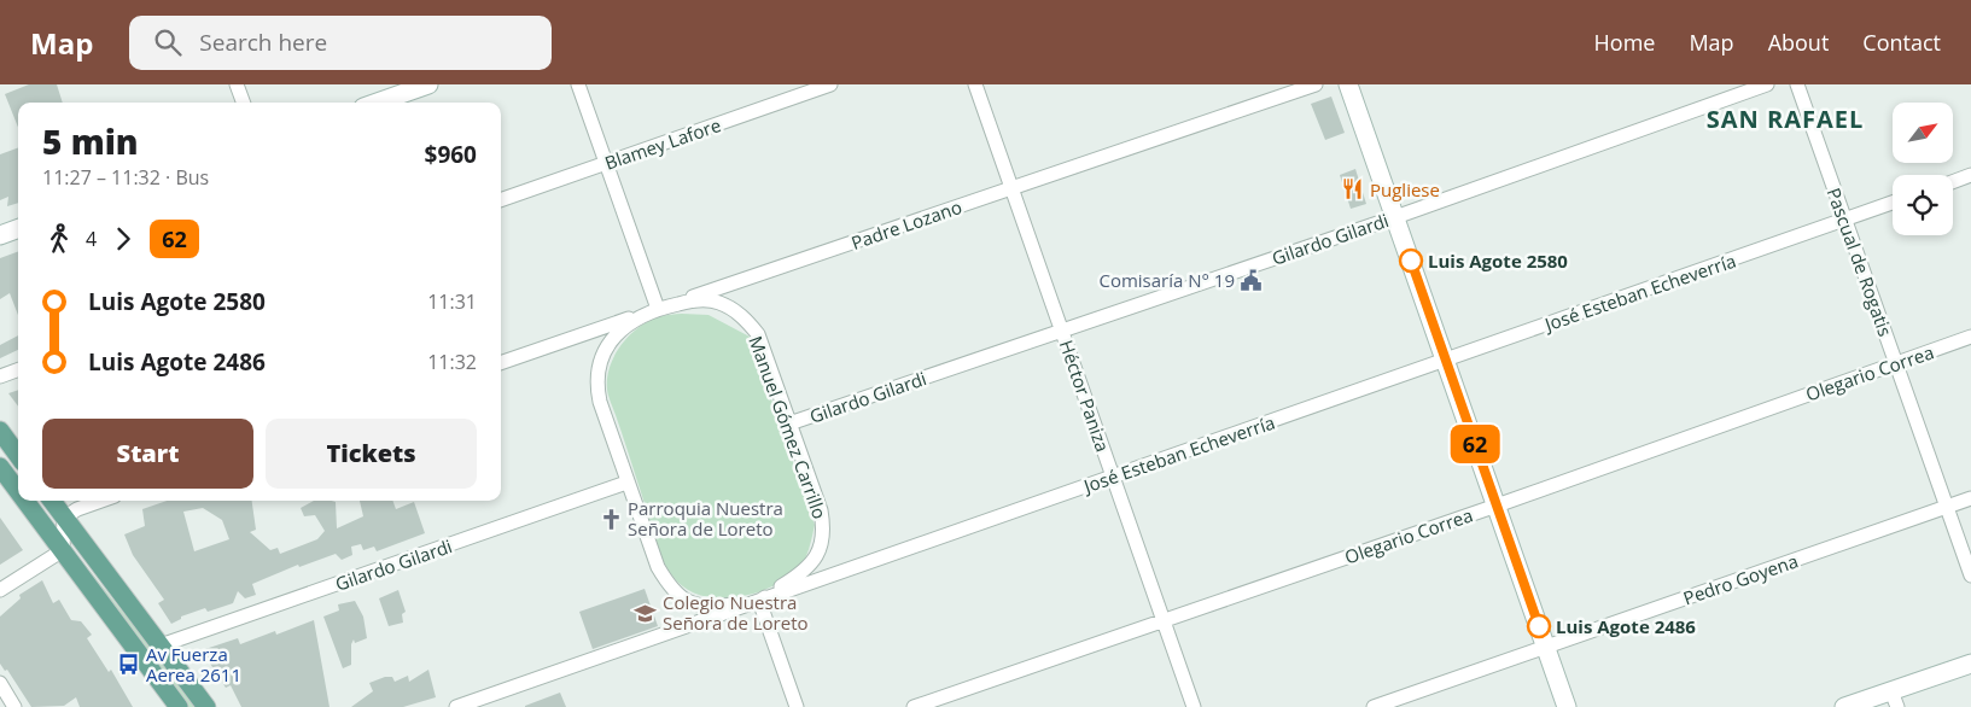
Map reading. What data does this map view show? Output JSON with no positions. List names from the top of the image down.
{
  "streets": {
    "street": [
      "Blamey Lafore",
      "Padre Lozano",
      "Gilardo Gilardi",
      "Pascual de Rogatis",
      "José Esteban Echeverría",
      "Olegario Correa",
      "Héctor Paniza",
      "Manuel Gómez Carrillo",
      "Pedro Goyena"
    ]
  },
  "crossings": [
    ["Padre Lozano", "Héctor Paniza"],
    ["Padre Lozano", "Manuel Gómez Carrillo"],
    ["Gilardo Gilardi", "Héctor Paniza"],
    ["Gilardo Gilardi", "Manuel Gómez Carrillo"],
    ["Pascual de Rogatis", "José Esteban Echeverría"],
    ["Pascual de Rogatis", "Olegario Correa"],
    ["Pascual de Rogatis", "Pedro Goyena"],
    ["José Esteban Echeverría", "Héctor Paniza"],
    ["José Esteban Echeverría", "Manuel Gómez Carrillo"],
    ["Olegario Correa", "Héctor Paniza"]
  ],
  "districts": ["SAN RAFAEL"],
  "places": {
    "restaurant": ["Pugliese"],
    "other": ["Luis Agote 2580", "Luis Agote 2486"],
    "public building": ["Comisaría N° 19"],
    "church": ["Parroquia Nuestra Señora de Loreto"],
    "school or university": ["Colegio Nuestra Señora de Loreto"],
    "bus stop": ["Av Fuerza Aerea 2611"]
  },
  "lines": ["bus line 62"],
  "north": "top right",
  "page": {
    "header": "Map",
    "search": "Search here",
    "nav": [
      "Home",
      "Map",
      "About",
      "Contact"
    ],
    "on_map": "62",
    "heading": ["5 min", "11:27 – 11:32 · Bus", "$960"],
    "legs": ["4", "62"],
    "list": [
      {
        "name": "Luis Agote 2580",
        "value": "11:31"
      },
      {
        "name": "Luis Agote 2486",
        "value": "11:32"
      }
    ],
    "buttons": ["Start", "Tickets"]
  }
}
